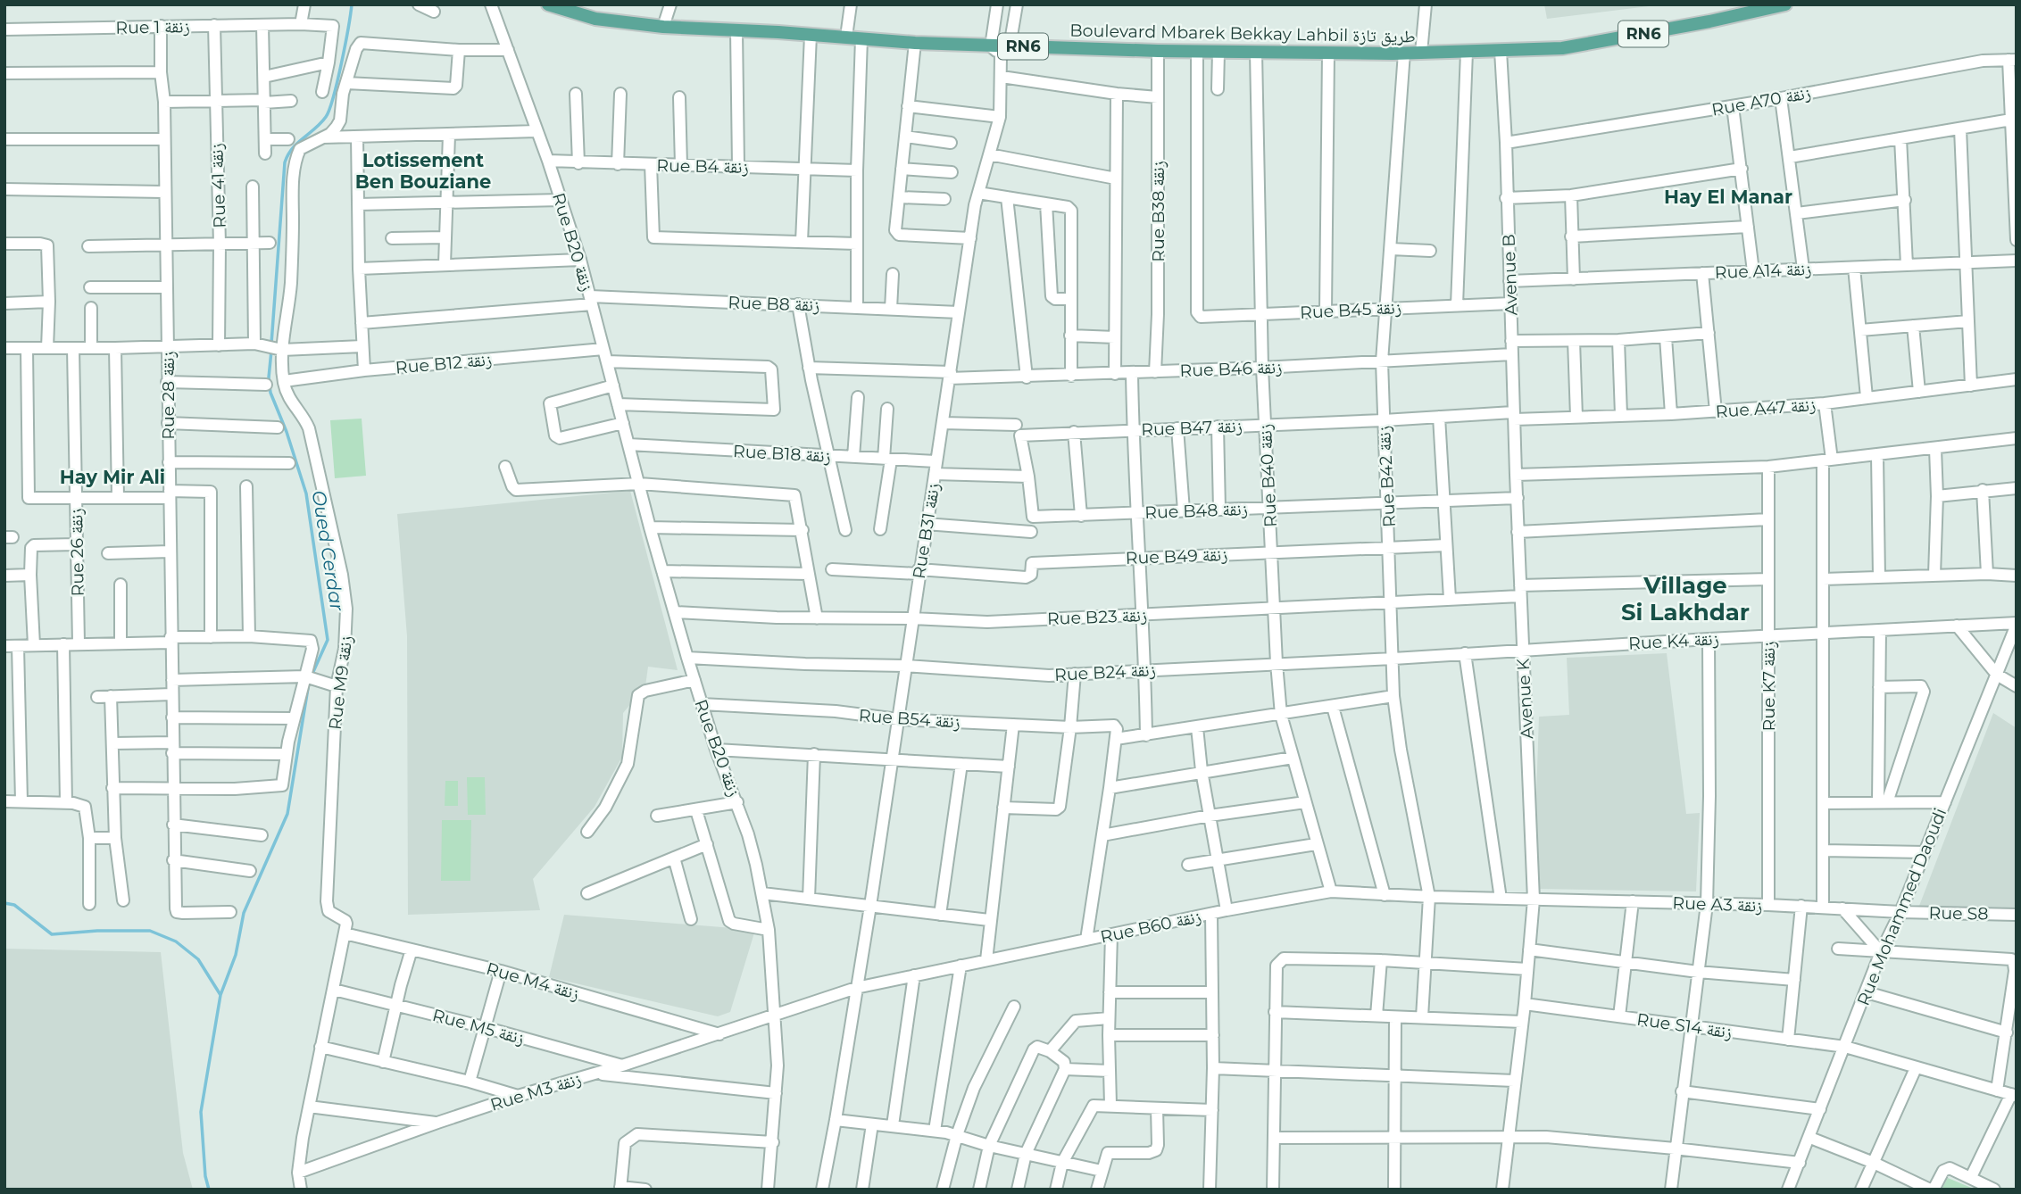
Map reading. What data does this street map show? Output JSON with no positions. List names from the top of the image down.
{
  "streets": {
    "main road": ["Boulevard Mbarek Bekkay Lahbil طريق تازة", "RN6"],
    "street": [
      "Rue زنقة 1",
      "Rue A70 زنقة",
      "Rue B4 زنقة",
      "Rue 41 زنقة",
      "Rue B38 زنقة",
      "Rue B20 زنقة",
      "Rue A14 زنقة",
      "Avenue B",
      "Rue B8 زنقة",
      "Rue B45 زنقة",
      "Rue B12 زنقة",
      "Rue B46 زنقة",
      "Rue 28 زنقة",
      "Rue A47 زنقة",
      "Rue B47 زنقة",
      "Rue B18 زنقة",
      "Rue B40 زنقة",
      "Rue B42 زنقة",
      "Rue B48 زنقة",
      "Rue B31 زنقة",
      "Rue 26 زنقة",
      "Rue B49 زنقة",
      "Rue B23 زنقة",
      "Rue K4 زنقة",
      "Rue B24 زنقة",
      "Rue M9 زنقة",
      "Rue K7 زنقة",
      "Avenue K",
      "Rue B54 زنقة",
      "Rue A3 زنقة",
      "Rue Mohammed Daoudi",
      "Rue S8",
      "Rue B60 زنقة",
      "Rue M4 زنقة",
      "Rue S14 زنقة",
      "Rue M5 زنقة",
      "Rue M3 زنقة"
    ]
  },
  "crossings": [
    ["Rue زنقة 1", "Rue 41 زنقة"],
    ["Rue زنقة 1", "Rue 28 زنقة"],
    ["Boulevard Mbarek Bekkay Lahbil طريق تازة", "Rue B38 زنقة"],
    ["Boulevard Mbarek Bekkay Lahbil طريق تازة", "Avenue B"],
    ["Boulevard Mbarek Bekkay Lahbil طريق تازة", "Rue B45 زنقة"],
    ["Boulevard Mbarek Bekkay Lahbil طريق تازة", "Rue B40 زنقة"],
    ["Boulevard Mbarek Bekkay Lahbil طريق تازة", "Rue B42 زنقة"],
    ["Boulevard Mbarek Bekkay Lahbil طريق تازة", "Rue B31 زنقة"],
    ["Rue A70 زنقة", "Avenue B"],
    ["Rue B4 زنقة", "Rue B20 زنقة"],
    ["Rue B38 زنقة", "Rue B46 زنقة"],
    ["Rue B20 زنقة", "Rue B8 زنقة"],
    ["Rue B20 زنقة", "Rue B12 زنقة"],
    ["Rue B20 زنقة", "Rue B18 زنقة"],
    ["Rue B20 زنقة", "Rue B23 زنقة"],
    ["Rue B20 زنقة", "Rue B24 زنقة"],
    ["Rue B20 زنقة", "Rue B54 زنقة"],
    ["Rue B20 زنقة", "Rue B60 زنقة"],
    ["Rue B20 زنقة", "Rue M3 زنقة"],
    ["Rue A14 زنقة", "Avenue B"],
    ["Avenue B", "Rue B45 زنقة"],
    ["Avenue B", "Rue B46 زنقة"],
    ["Avenue B", "Rue A47 زنقة"],
    ["Avenue B", "Rue B47 زنقة"],
    ["Avenue B", "Rue B48 زنقة"],
    ["Avenue B", "Avenue K"],
    ["Rue B8 زنقة", "Rue B31 زنقة"],
    ["Rue B45 زنقة", "Rue B40 زنقة"],
    ["Rue B45 زنقة", "Rue B42 زنقة"],
    ["Rue B12 زنقة", "Rue M9 زنقة"],
    ["Rue B46 زنقة", "Rue B40 زنقة"],
    ["Rue B46 زنقة", "Rue B42 زنقة"],
    ["Rue B46 زنقة", "Rue B31 زنقة"],
    ["Rue A47 زنقة", "Rue B47 زنقة"],
    ["Rue B47 زنقة", "Rue B40 زنقة"],
    ["Rue B47 زنقة", "Rue B42 زنقة"],
    ["Rue B47 زنقة", "Rue B48 زنقة"],
    ["Rue B47 زنقة", "Rue B31 زنقة"],
    ["Rue B18 زنقة", "Rue B48 زنقة"],
    ["Rue B18 زنقة", "Rue B31 زنقة"],
    ["Rue B40 زنقة", "Rue B48 زنقة"],
    ["Rue B40 زنقة", "Rue B49 زنقة"],
    ["Rue B40 زنقة", "Rue B23 زنقة"],
    ["Rue B40 زنقة", "Rue B24 زنقة"],
    ["Rue B40 زنقة", "Rue B54 زنقة"],
    ["Rue B40 زنقة", "Rue B60 زنقة"],
    ["Rue B42 زنقة", "Rue B48 زنقة"],
    ["Rue B42 زنقة", "Rue B49 زنقة"],
    ["Rue B42 زنقة", "Rue B23 زنقة"],
    ["Rue B42 زنقة", "Rue B24 زنقة"],
    ["Rue B42 زنقة", "Rue B54 زنقة"],
    ["Rue B42 زنقة", "Rue B60 زنقة"],
    ["Rue B48 زنقة", "Avenue K"],
    ["Rue B31 زنقة", "Rue B49 زنقة"],
    ["Rue B31 زنقة", "Rue B23 زنقة"],
    ["Rue B31 زنقة", "Rue B24 زنقة"],
    ["Rue B31 زنقة", "Rue B54 زنقة"],
    ["Rue B31 زنقة", "Rue B60 زنقة"],
    ["Rue B23 زنقة", "Rue K7 زنقة"],
    ["Rue B23 زنقة", "Avenue K"],
    ["Rue K4 زنقة", "Rue B24 زنقة"],
    ["Rue K4 زنقة", "Rue K7 زنقة"],
    ["Rue K4 زنقة", "Avenue K"],
    ["Rue K4 زنقة", "Rue Mohammed Daoudi"],
    ["Rue B24 زنقة", "Avenue K"],
    ["Rue M9 زنقة", "Rue M4 زنقة"],
    ["Rue K7 زنقة", "Rue A3 زنقة"],
    ["Avenue K", "Rue A3 زنقة"],
    ["Avenue K", "Rue B60 زنقة"],
    ["Avenue K", "Rue S14 زنقة"],
    ["Rue A3 زنقة", "Rue Mohammed Daoudi"],
    ["Rue A3 زنقة", "Rue S8"],
    ["Rue A3 زنقة", "Rue B60 زنقة"],
    ["Rue Mohammed Daoudi", "Rue S8"],
    ["Rue Mohammed Daoudi", "Rue S14 زنقة"],
    ["Rue B60 زنقة", "Rue M3 زنقة"],
    ["Rue M4 زنقة", "Rue M3 زنقة"],
    ["Rue M5 زنقة", "Rue M3 زنقة"]
  ],
  "districts": [
    "Lotissement Ben Bouziane",
    "Hay El Manar",
    "Hay Mir Ali",
    "Village Si Lakhdar"
  ],
  "water": ["Oued Cerdar"]
}
